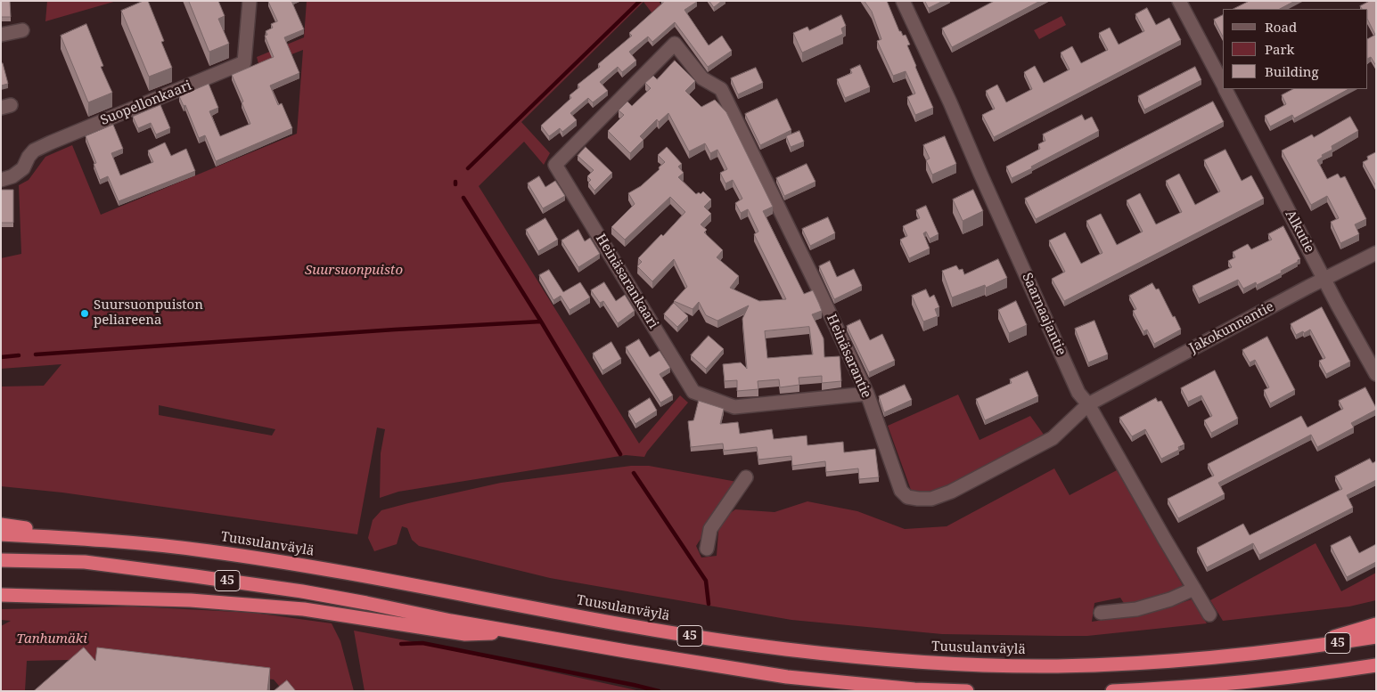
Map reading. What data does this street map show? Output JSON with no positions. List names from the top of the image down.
{
  "streets": {
    "highway": ["Tuusulanväylä", "45"],
    "street": [
      "Suopellonkaari",
      "Alkutie",
      "Heinäsarankaari",
      "Saarnaajantie",
      "Jakokunnantie",
      "Heinäsarantie"
    ]
  },
  "crossings": [
    ["Alkutie", "Jakokunnantie"],
    ["Heinäsarankaari", "Heinäsarantie"],
    ["Saarnaajantie", "Jakokunnantie"],
    ["Saarnaajantie", "Heinäsarantie"],
    ["Jakokunnantie", "Heinäsarantie"]
  ],
  "parks": ["Suursuonpuisto", "Tanhumäki"],
  "places": ["Suursuonpuiston peliareena"],
  "legend": ["Road", "Park", "Building"]
}
